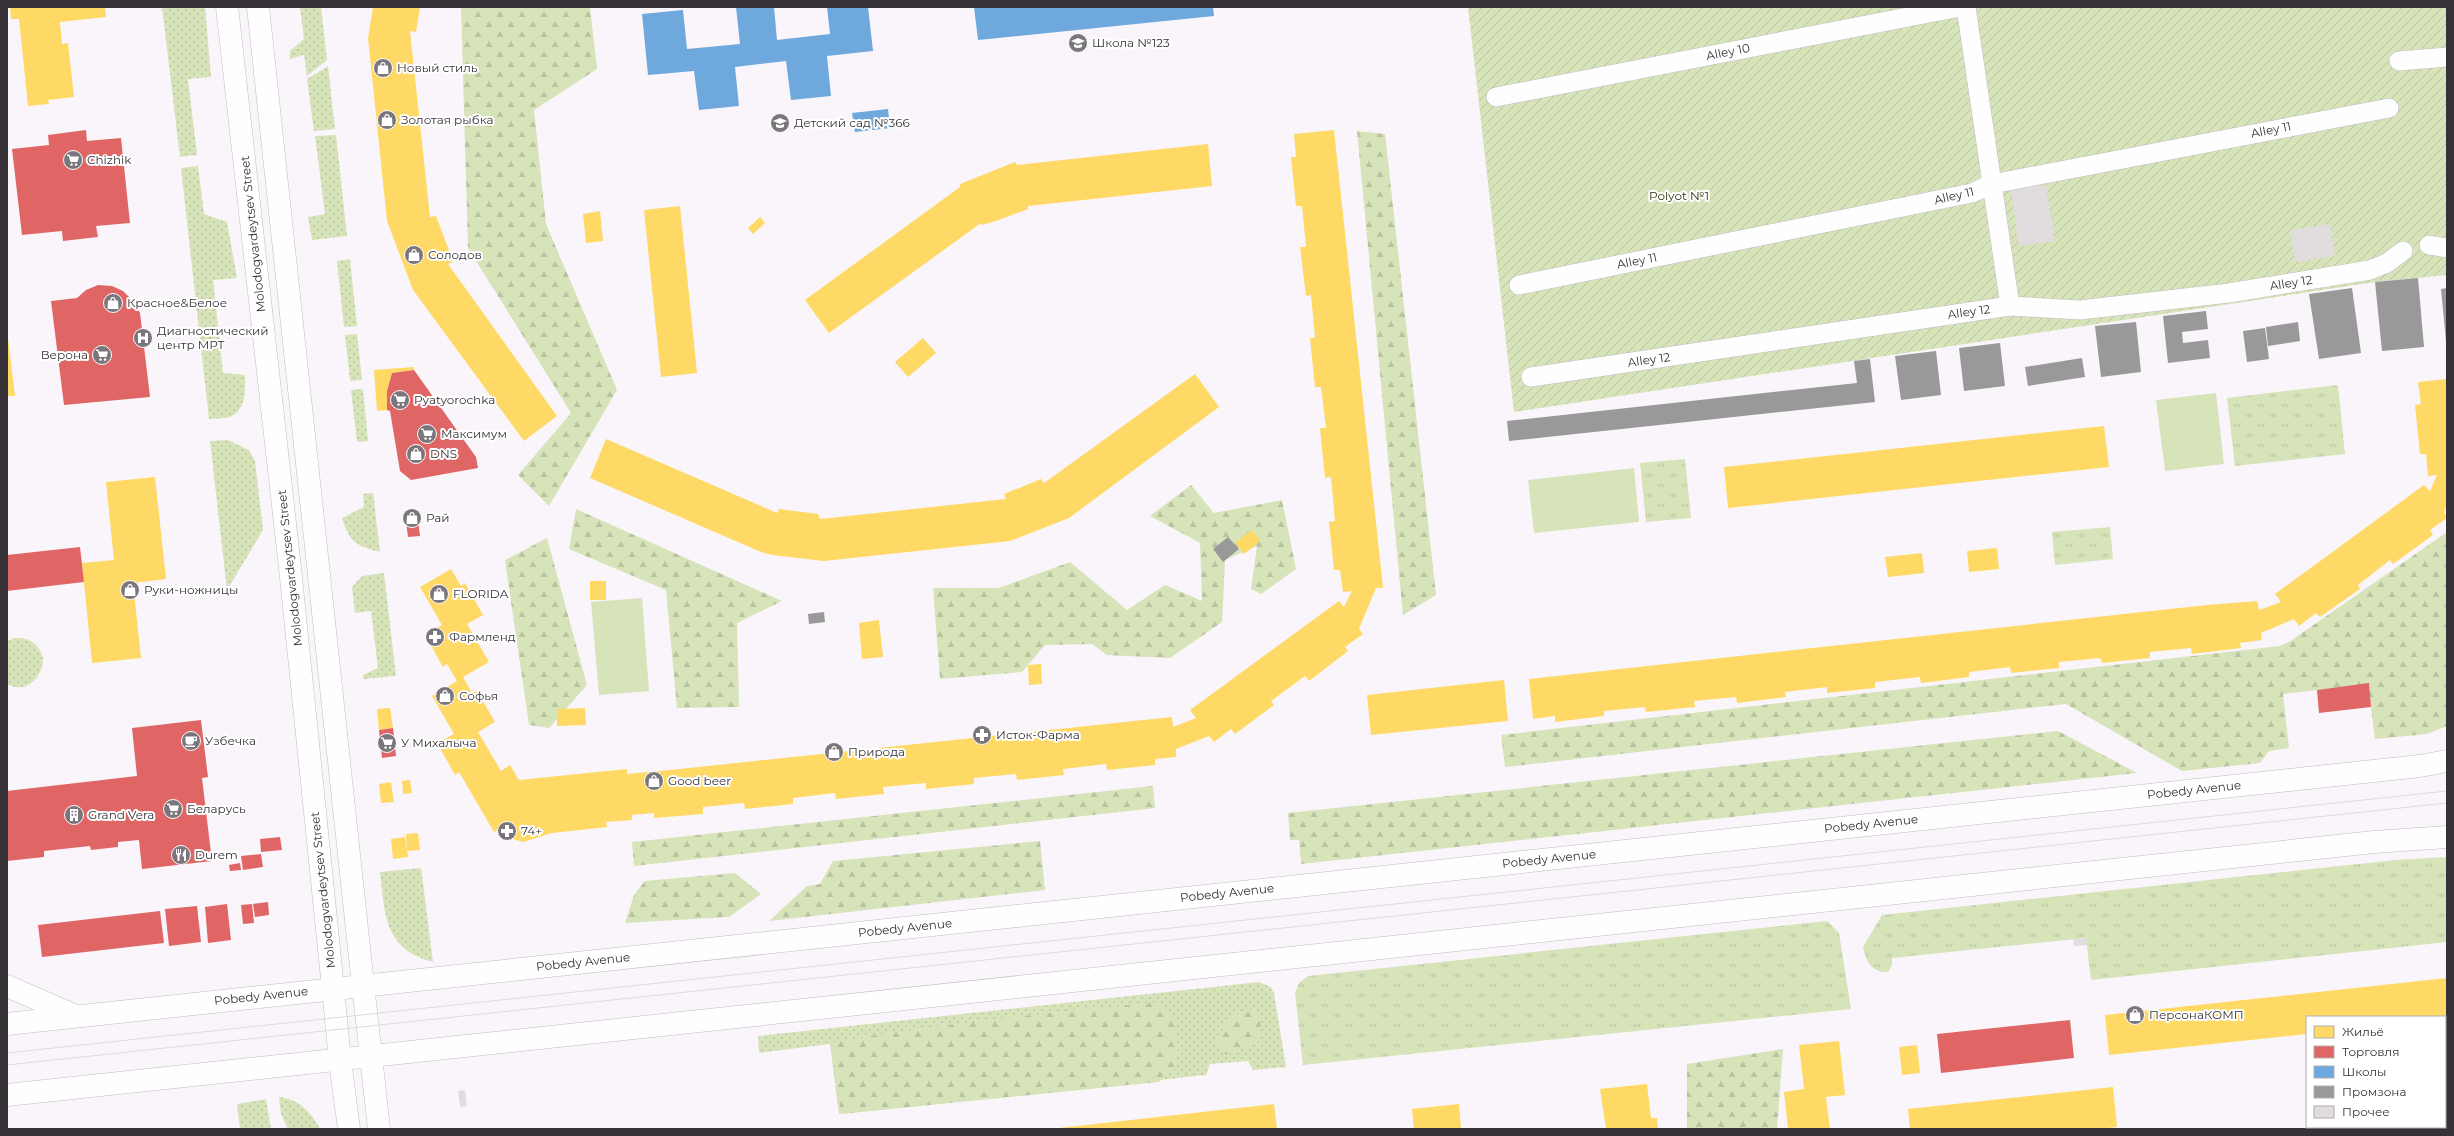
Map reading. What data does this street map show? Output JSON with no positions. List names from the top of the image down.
{
  "streets": {
    "main road": ["Molodogvardeytsev Street", "Pobedy Avenue"],
    "street": ["Alley 10", "Alley 11", "Alley 12"]
  },
  "crossings": [
    ["Molodogvardeytsev Street", "Pobedy Avenue"]
  ],
  "parks": ["Polyot №1"],
  "places": {
    "school or university": ["Школа №123", "Детский сад №366"],
    "shop": [
      "Новый стиль",
      "Золотая рыбка",
      "Солодов",
      "Красное&Белое",
      "DNS",
      "Рай",
      "Руки-ножницы",
      "FLORIDA",
      "Софья",
      "Природа",
      "Good beer",
      "ПерсонаКОМП"
    ],
    "supermarket": [
      "Chizhik",
      "Верона",
      "Pyatyorochka",
      "Максимум",
      "У Михалыча",
      "Беларусь"
    ],
    "hospital": ["Диагностический центр МРТ"],
    "pharmacy": ["Фармленд", "Исток-Фарма", "74+"],
    "cafe": ["Узбечка"],
    "building": ["Grand Vera"],
    "restaurant": ["Durem"]
  },
  "legend": [
    "Жильё",
    "Торговля",
    "Школы",
    "Промзона",
    "Прочее"
  ]
}
